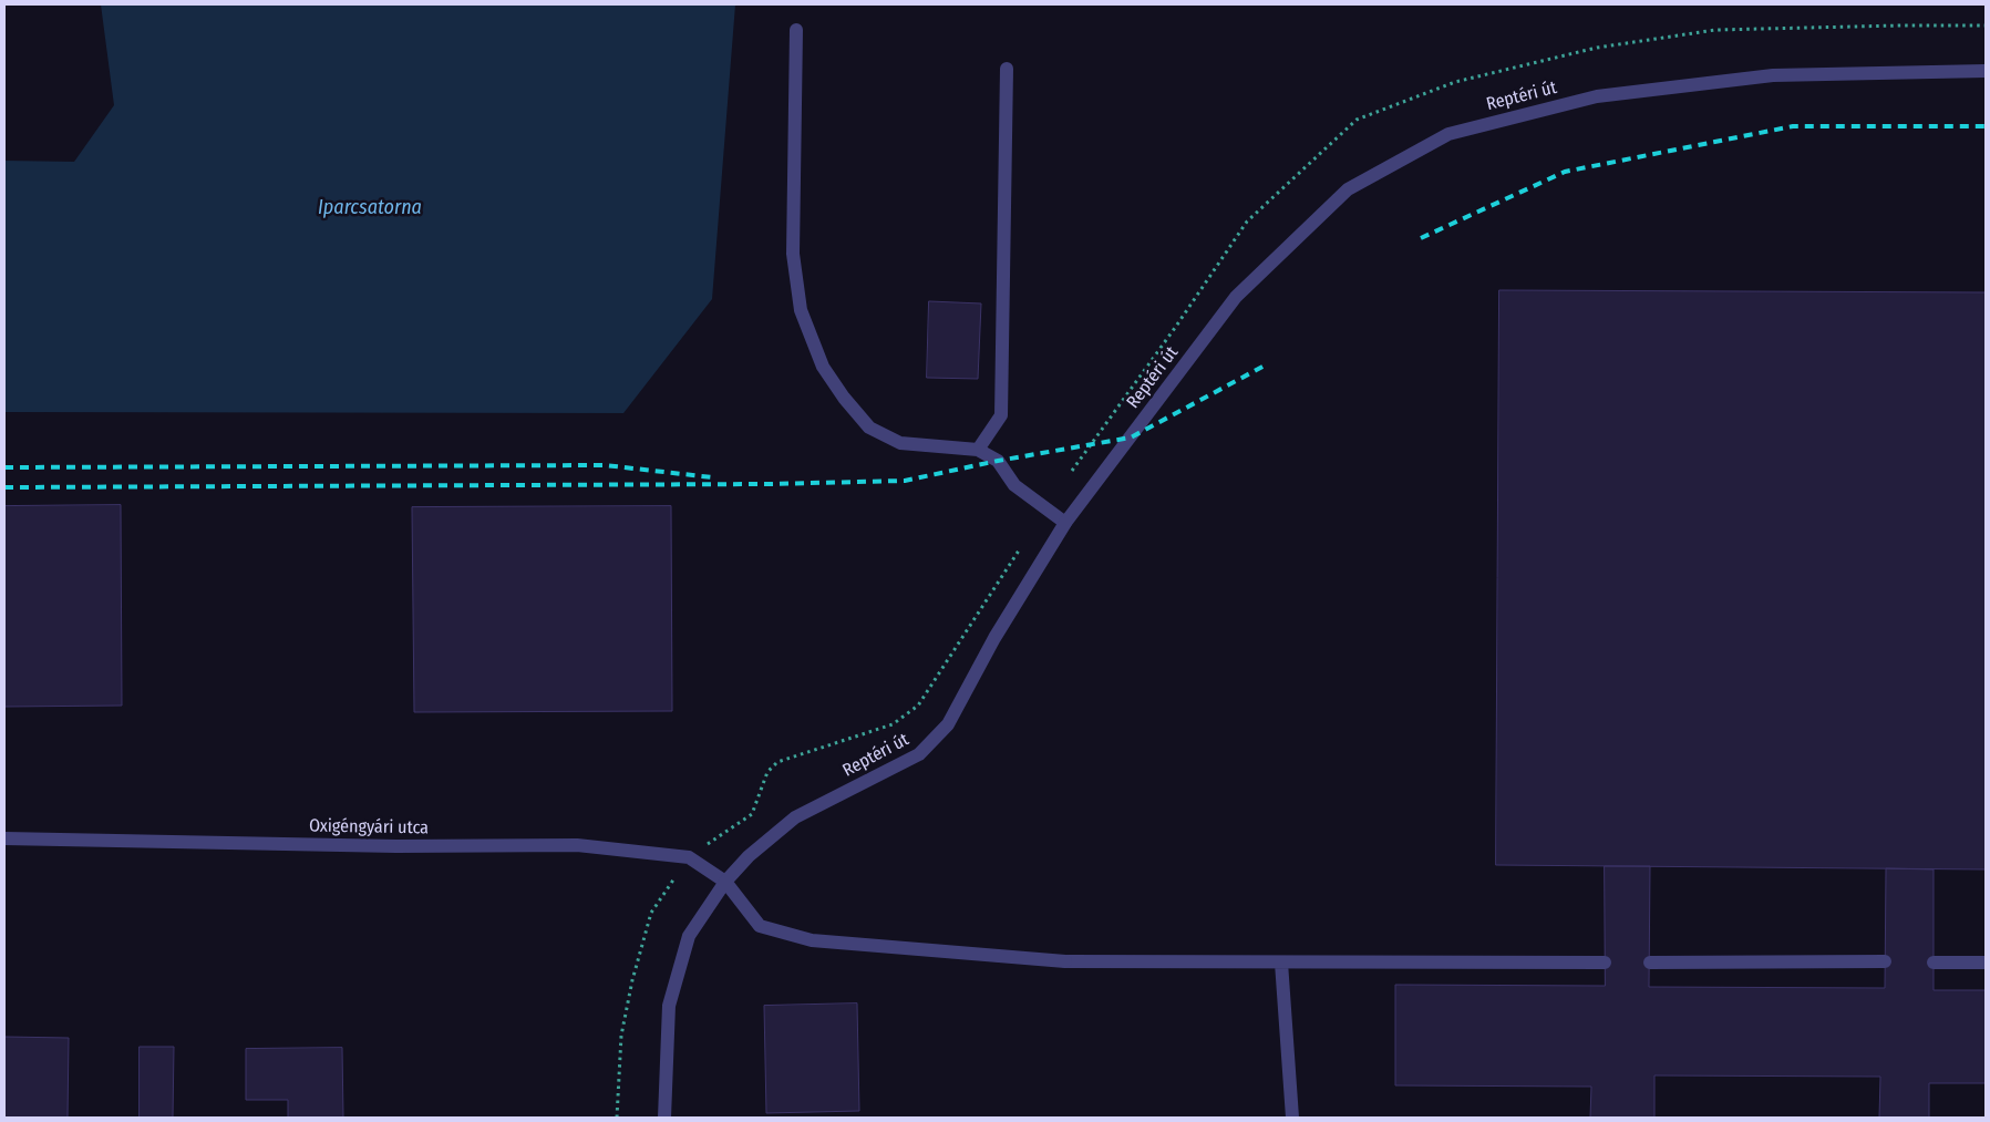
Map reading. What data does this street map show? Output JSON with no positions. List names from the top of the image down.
{
  "streets": {
    "street": ["Reptéri út", "Oxigéngyári utca"]
  },
  "crossings": [
    ["Reptéri út", "Oxigéngyári utca"]
  ],
  "water": ["Iparcsatorna"]
}
